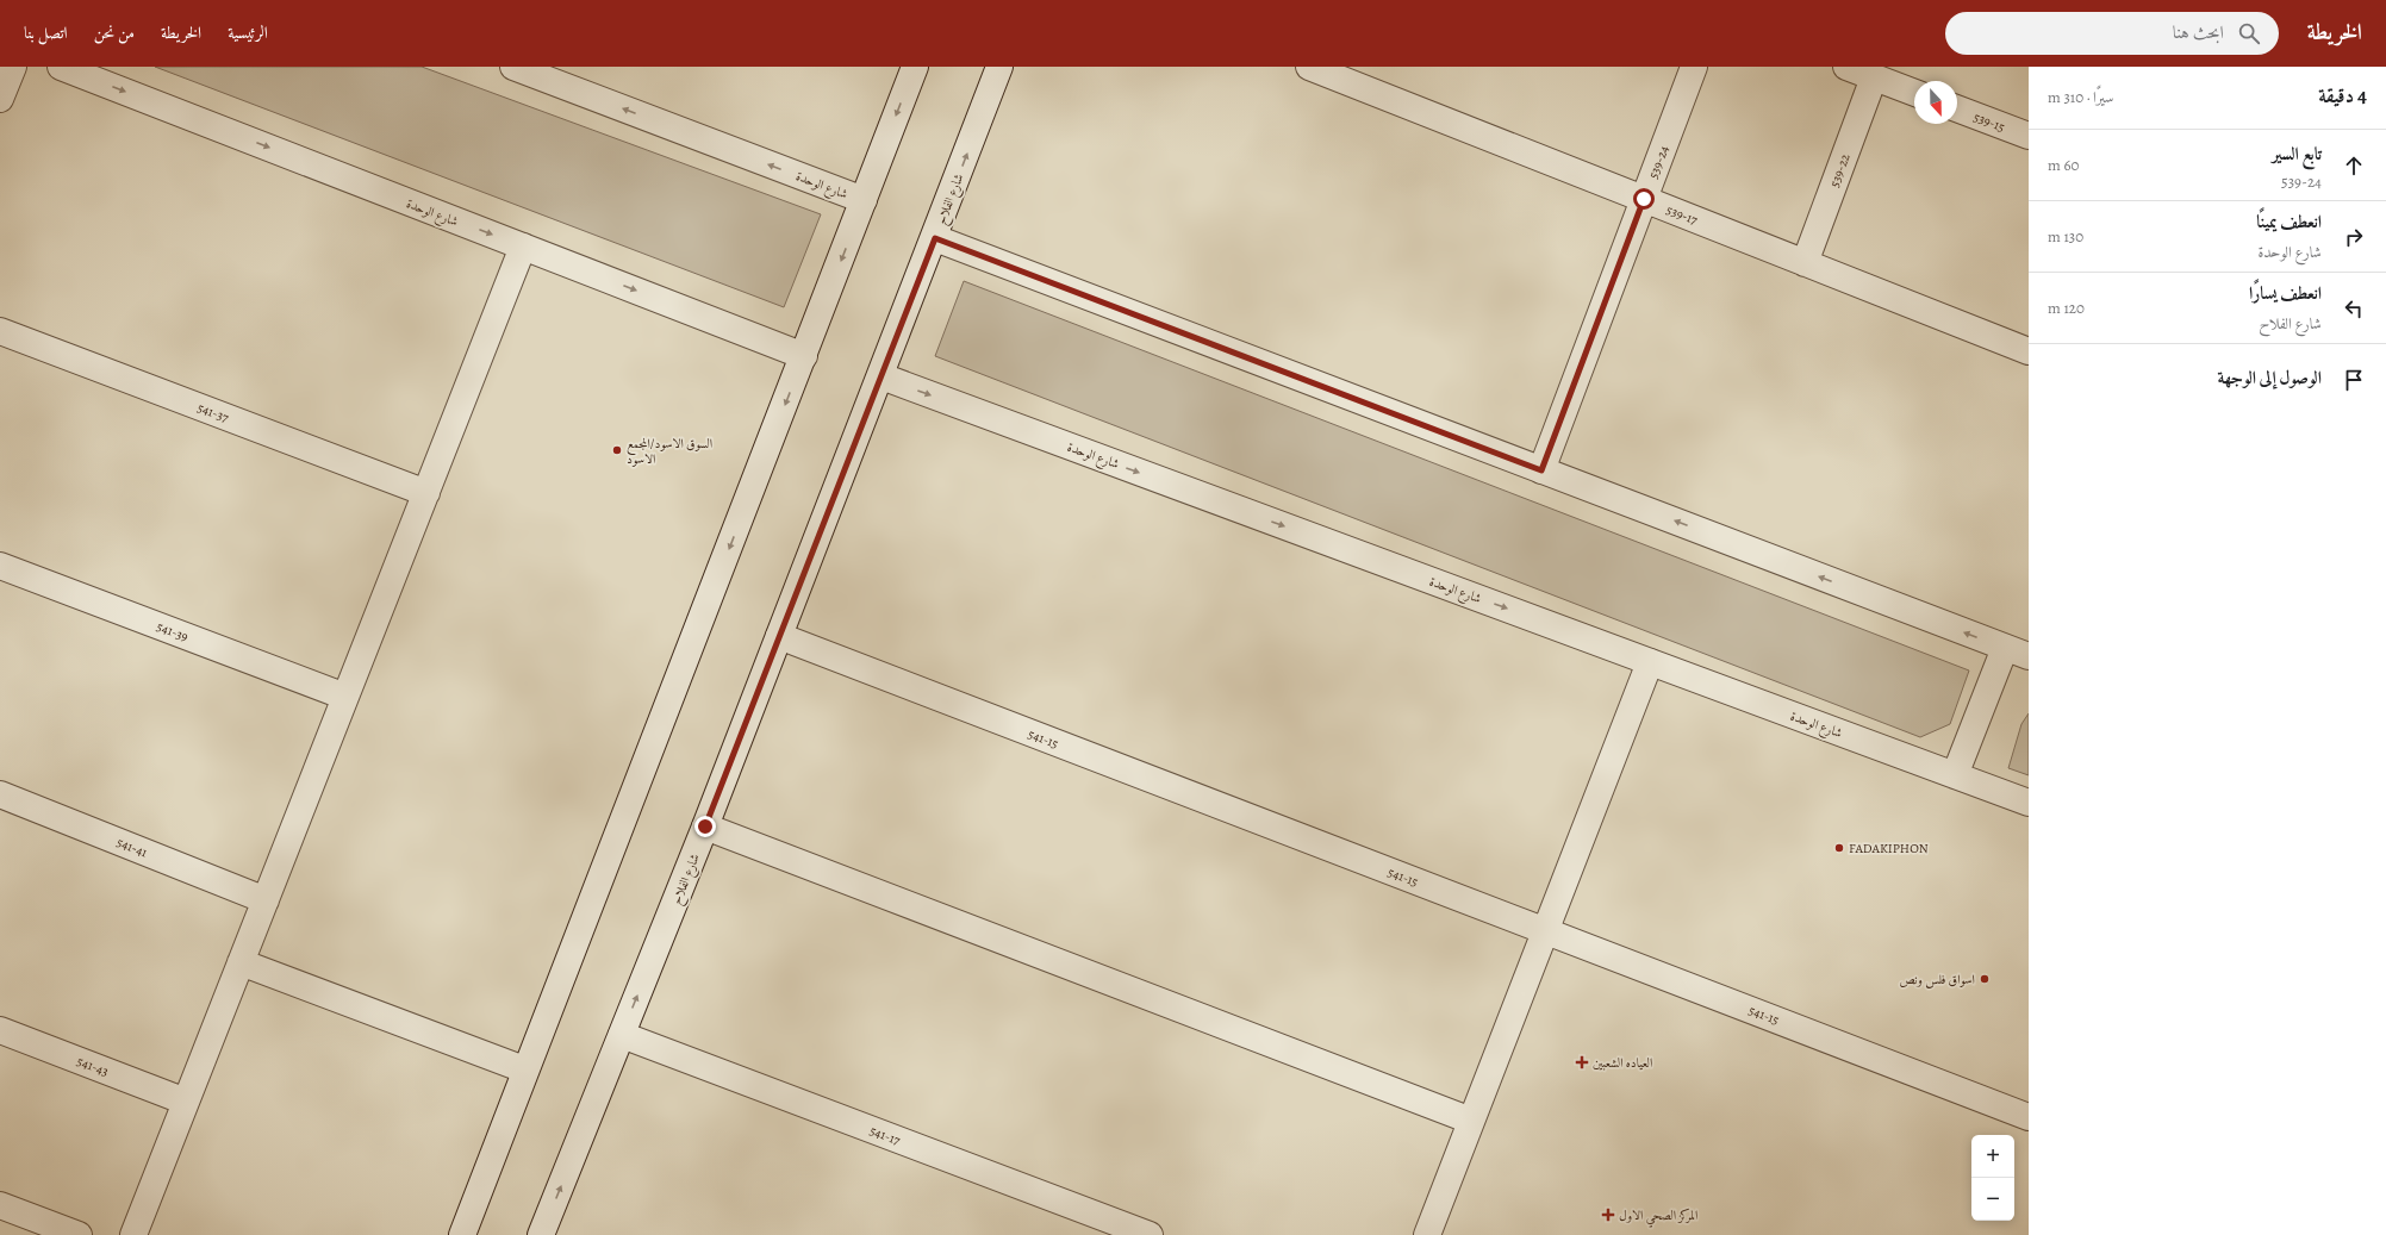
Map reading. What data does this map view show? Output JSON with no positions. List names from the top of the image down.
{
  "streets": {
    "street": [
      "539-15",
      "539-24",
      "539-22",
      "شارع الوحدة",
      "شارع الفلاح",
      "539-17",
      "541-37",
      "541-39",
      "541-15",
      "541-41",
      "541-43",
      "541-17"
    ]
  },
  "crossings": [
    ["539-24", "539-17"],
    ["539-22", "539-17"],
    ["شارع الوحدة", "شارع الفلاح"],
    ["شارع الفلاح", "541-15"],
    ["شارع الفلاح", "541-17"]
  ],
  "places": {
    "other": ["السوق الاسود/المجمع الاسود", "FADAKIPHON", "اسواق فلس ونص"],
    "health": ["العياده الشعبين", "المركز الصحي الاول"]
  },
  "north": "bottom",
  "page": {
    "header": "الخريطة",
    "search": "ابحث هنا",
    "nav": [
      "الرئيسية",
      "الخريطة",
      "من نحن",
      "اتصل بنا"
    ],
    "heading": ["4 دقيقة", "سيرًا · 310 m"],
    "list": [
      ["تابع السير", "539-24", "60 m"],
      ["انعطف يمينًا", "شارع الوحدة", "130 m"],
      ["انعطف يسارًا", "شارع الفلاح", "120 m"],
      "الوصول إلى الوجهة"
    ],
    "map_buttons": ["+", "−"]
  }
}
